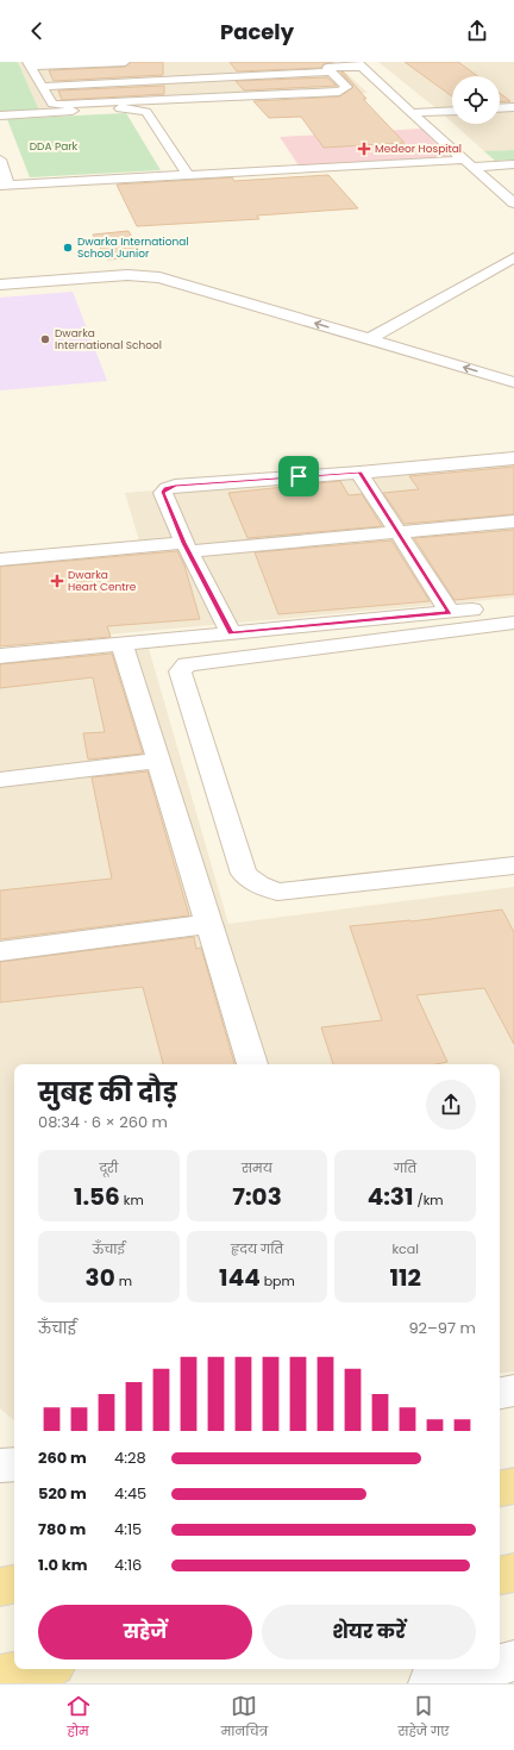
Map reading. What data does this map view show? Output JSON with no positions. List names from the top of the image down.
{
  "parks": ["DDA Park"],
  "places": {
    "health": ["Medeor Hospital", "Dwarka Heart Centre"],
    "other": ["Dwarka International School Junior", "Dwarka International School"]
  },
  "page": {
    "header": "Pacely",
    "heading": ["सुबह की दौड़", "08:34 · 6 × 260 m"],
    "stats": [
      ["दूरी", "1.56 km"],
      ["समय", "7:03"],
      ["गति", "4:31 /km"],
      ["ऊँचाई", "30 m"],
      ["हृदय गति", "144 bpm"],
      ["kcal", "112"]
    ],
    "chart": ["ऊँचाई", "92–97 m"],
    "list": [
      {
        "name": "260 m",
        "note": "4:28"
      },
      {
        "name": "520 m",
        "note": "4:45"
      },
      {
        "name": "780 m",
        "note": "4:15"
      },
      {
        "name": "1.0 km",
        "note": "4:16"
      }
    ],
    "buttons": ["सहेजें", "शेयर करें"],
    "tabs": ["होम", "मानचित्र", "सहेजे गए"]
  }
}
